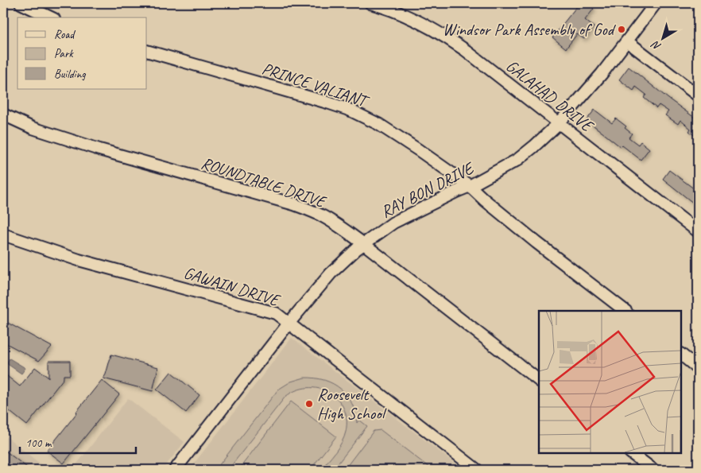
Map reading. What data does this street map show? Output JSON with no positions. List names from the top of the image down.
{
  "streets": {
    "street": [
      "PRINCE VALIANT",
      "GALAHAD DRIVE",
      "ROUNDTABLE DRIVE",
      "RAY BON DRIVE",
      "GAWAIN DRIVE"
    ]
  },
  "crossings": [
    ["PRINCE VALIANT", "RAY BON DRIVE"],
    ["GALAHAD DRIVE", "RAY BON DRIVE"],
    ["ROUNDTABLE DRIVE", "RAY BON DRIVE"],
    ["RAY BON DRIVE", "GAWAIN DRIVE"]
  ],
  "places": ["Windsor Park Assembly of God", "Roosevelt High School"],
  "legend": ["Road", "Park", "Building"],
  "scale_bar": "100 m",
  "north": "bottom left"
}
